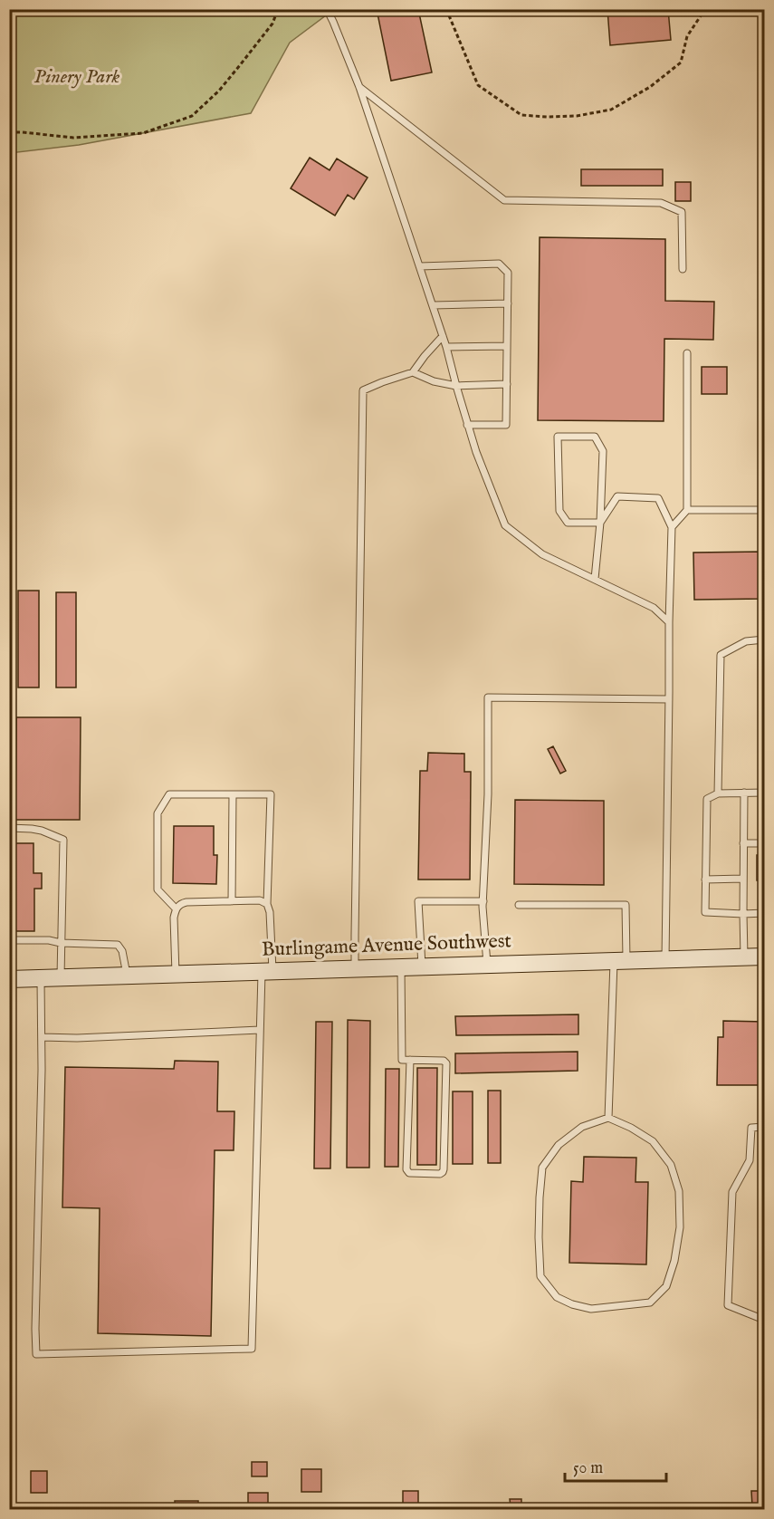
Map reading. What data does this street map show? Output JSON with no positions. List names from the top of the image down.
{
  "streets": {
    "street": ["Burlingame Avenue Southwest"]
  },
  "parks": ["Pinery Park"],
  "scale_bar": "50 m"
}
